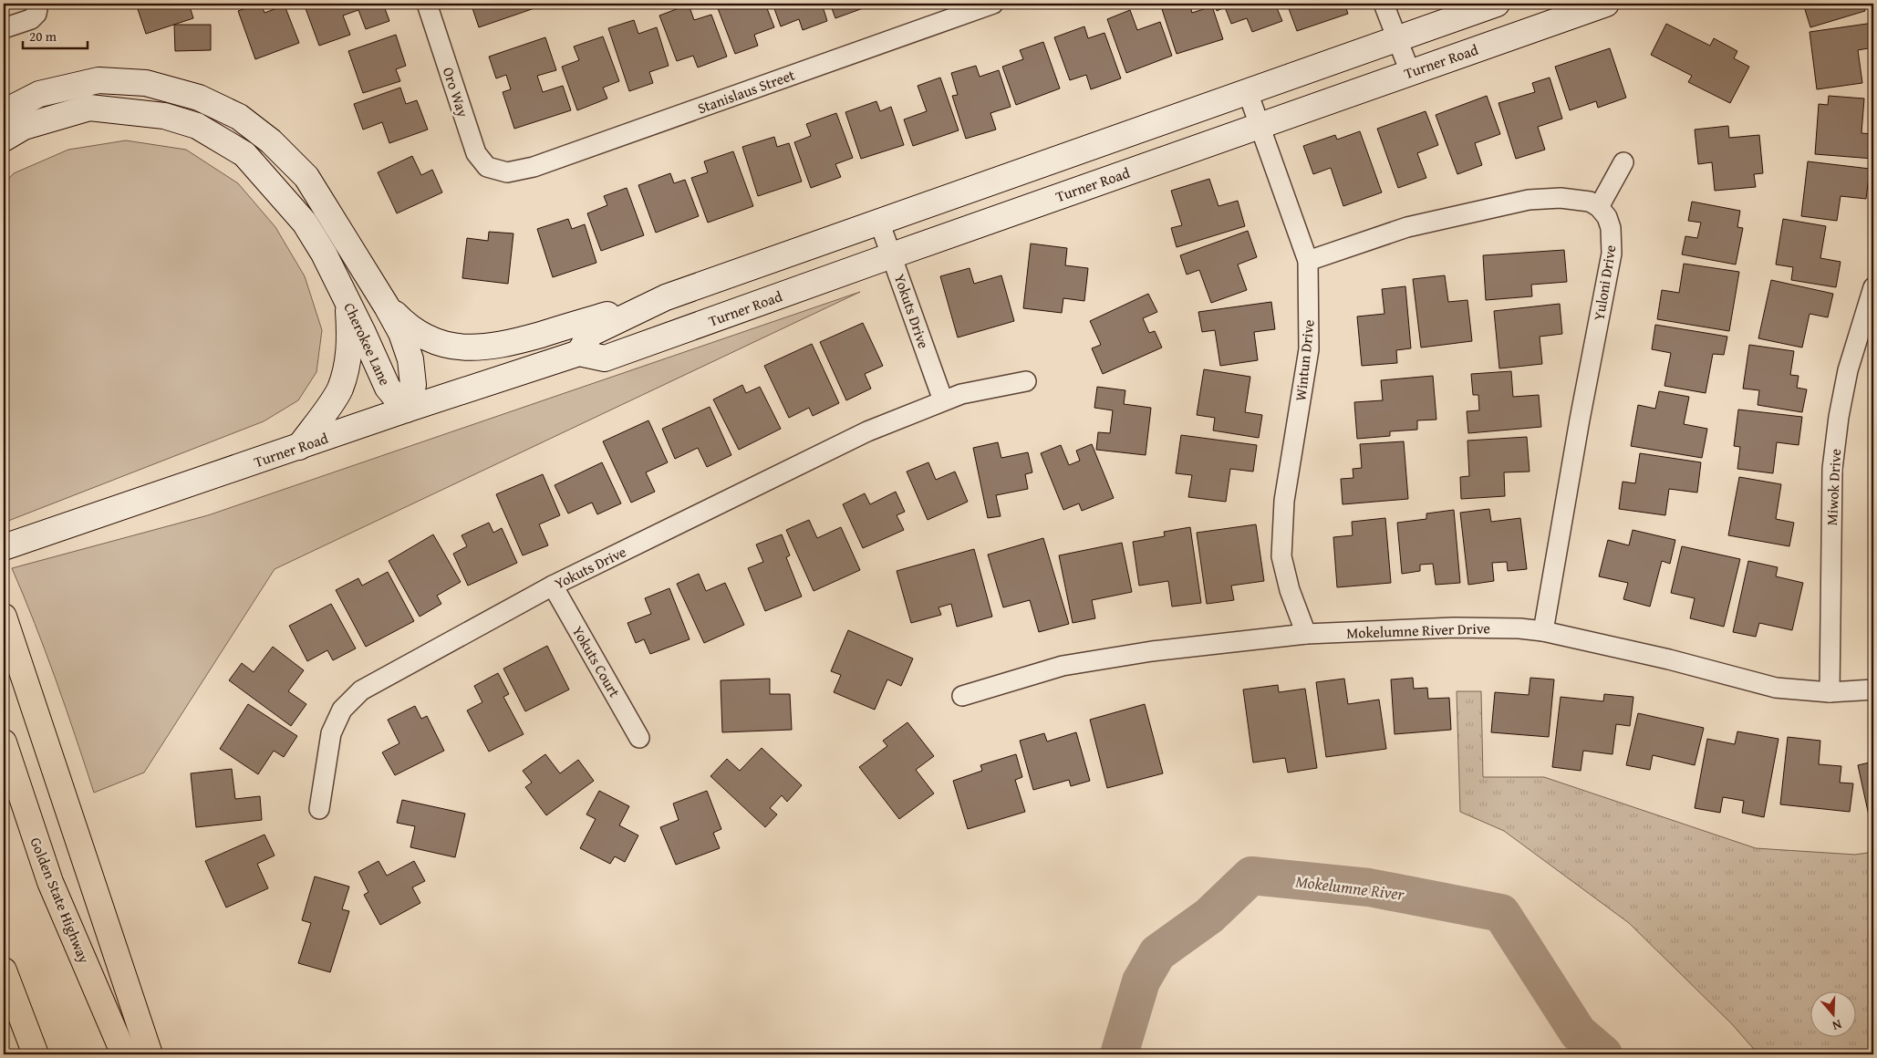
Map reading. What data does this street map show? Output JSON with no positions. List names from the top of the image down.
{
  "streets": {
    "highway": ["Golden State Highway"],
    "main road": ["Turner Road", "Cherokee Lane"],
    "street": [
      "Stanislaus Street",
      "Oro Way",
      "Yuloni Drive",
      "Yokuts Drive",
      "Wintun Drive",
      "Miwok Drive",
      "Mokelumne River Drive",
      "Yokuts Court"
    ]
  },
  "crossings": [
    ["Turner Road", "Yokuts Drive"],
    ["Turner Road", "Cherokee Lane"],
    ["Turner Road", "Wintun Drive"],
    ["Stanislaus Street", "Oro Way"],
    ["Yuloni Drive", "Mokelumne River Drive"],
    ["Yokuts Drive", "Yokuts Court"],
    ["Wintun Drive", "Mokelumne River Drive"],
    ["Miwok Drive", "Mokelumne River Drive"]
  ],
  "water": ["Mokelumne River"],
  "scale_bar": "20 m",
  "north": "bottom"
}
